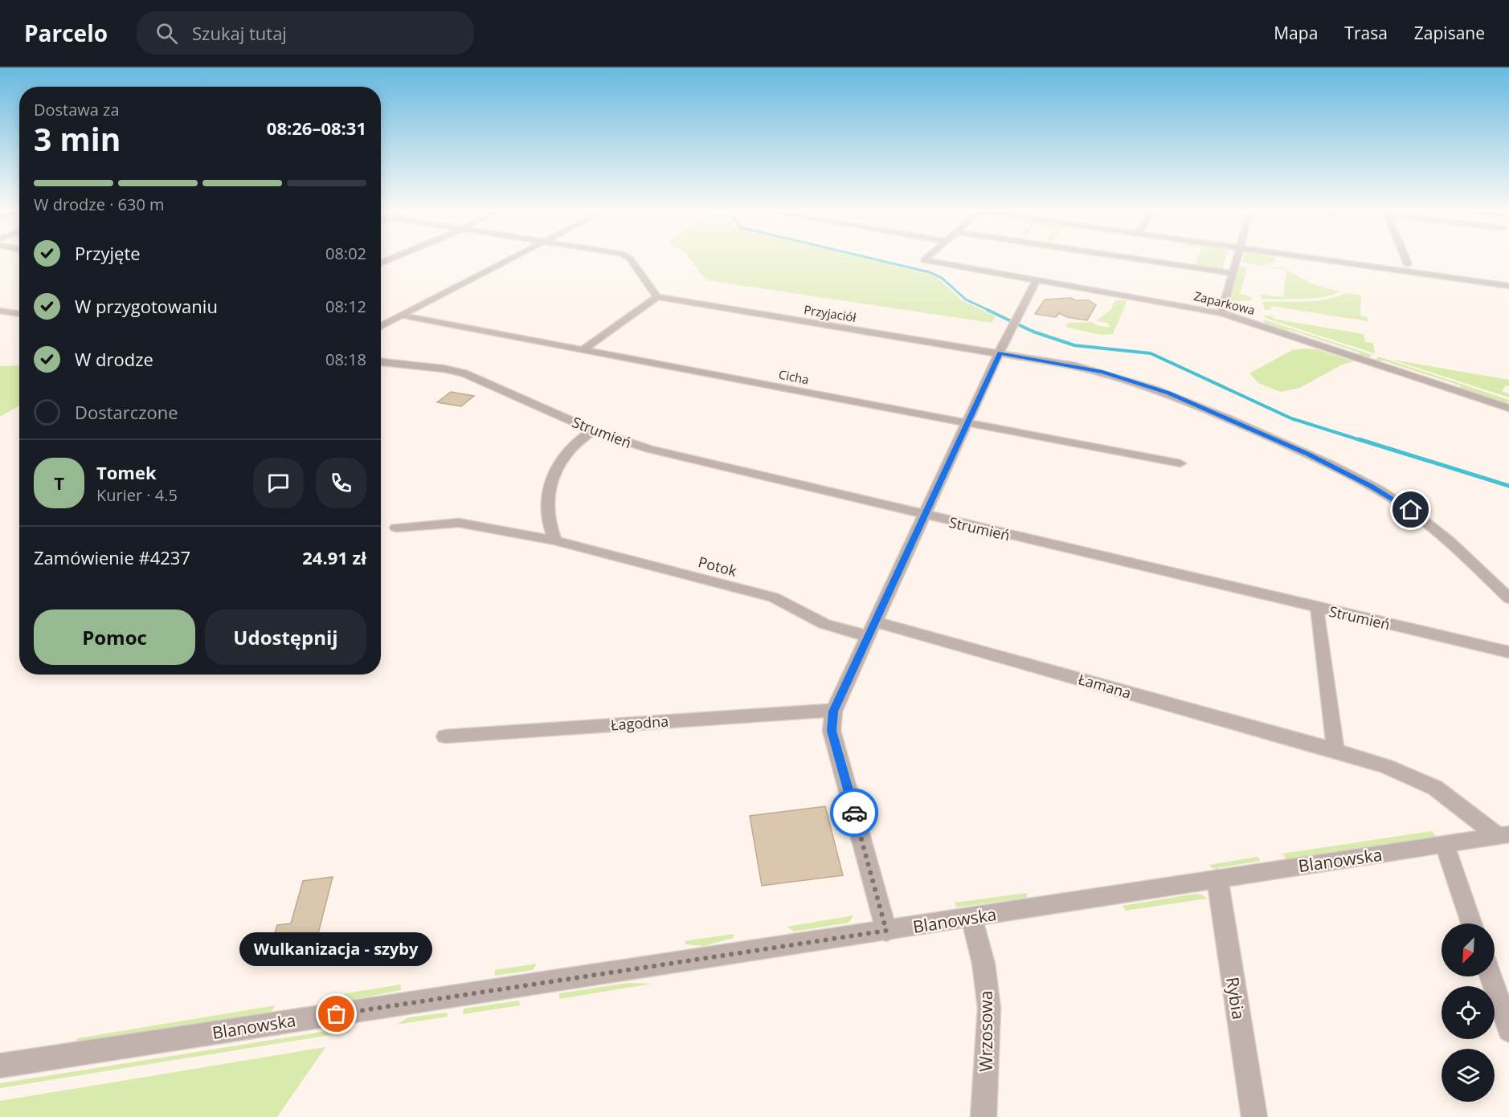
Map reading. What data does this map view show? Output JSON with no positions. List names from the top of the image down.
{
  "streets": {
    "street": [
      "Zaparkowa",
      "Przyjaciół",
      "Cicha",
      "Strumień",
      "Potok",
      "Łamana",
      "Łagodna",
      "Blanowska",
      "Rybia",
      "Wrzosowa"
    ]
  },
  "crossings": [
    ["Potok", "Łamana"],
    ["Łamana", "Blanowska"],
    ["Blanowska", "Rybia"],
    ["Blanowska", "Wrzosowa"]
  ],
  "places": ["Wulkanizacja - szyby"],
  "north": "bottom left",
  "page": {
    "header": "Parcelo",
    "search": "Szukaj tutaj",
    "nav": ["Mapa", "Trasa", "Zapisane"],
    "heading": ["3 min", "Dostawa za", "08:26–08:31"],
    "panel": [
      "Tomek",
      "Kurier · 4.5",
      "Zamówienie #4237",
      "24.91 zł"
    ],
    "bar": "W drodze · 630 m",
    "list": [
      ["Przyjęte", "08:02"],
      ["W przygotowaniu", "08:12"],
      ["W drodze", "08:18"],
      "Dostarczone"
    ],
    "round": "T",
    "buttons": ["Pomoc", "Udostępnij"],
    "bubble": "Wulkanizacja - szyby"
  }
}
